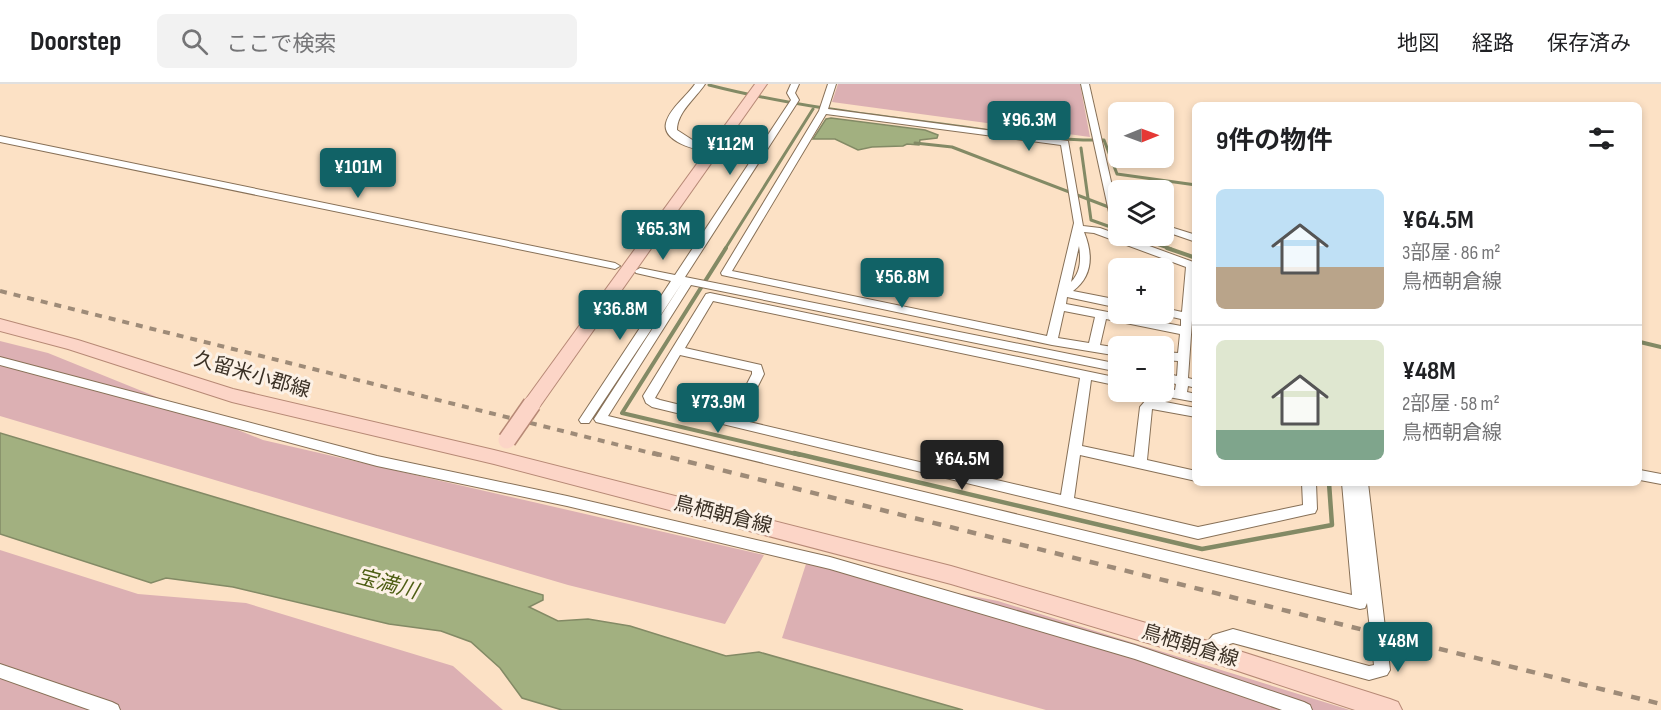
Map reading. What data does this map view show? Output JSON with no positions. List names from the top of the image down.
{
  "streets": {
    "main road": ["久留米小郡線", "鳥栖朝倉線"]
  },
  "crossings": [
    ["久留米小郡線", "鳥栖朝倉線"]
  ],
  "water": ["宝満川"],
  "north": "right",
  "page": {
    "header": "Doorstep",
    "search": "ここで検索",
    "nav": ["地図", "経路", "保存済み"],
    "price": [
      "¥96.3M",
      "¥112M",
      "¥101M",
      "¥65.3M",
      "¥56.8M",
      "¥36.8M",
      "¥73.9M",
      "¥64.5M",
      "¥48M"
    ],
    "map_buttons": ["+", "−"],
    "heading": "9件の物件",
    "list": [
      {
        "name": "¥64.5M",
        "note": "3部屋 · 86 m² · 鳥栖朝倉線"
      },
      {
        "name": "¥48M",
        "note": "2部屋 · 58 m² · 鳥栖朝倉線"
      }
    ]
  }
}
